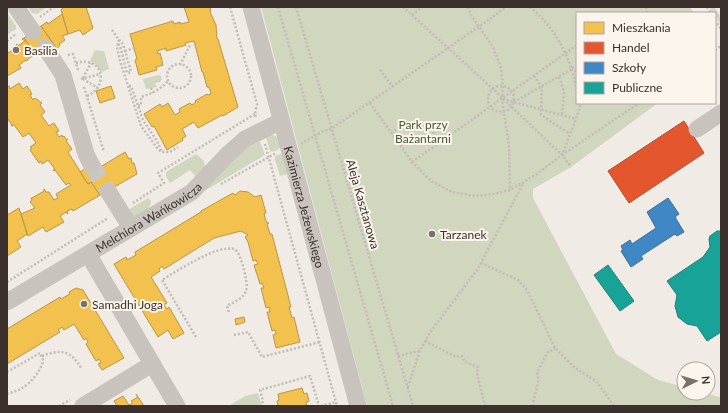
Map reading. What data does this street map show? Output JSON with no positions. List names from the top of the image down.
{
  "streets": {
    "street": ["Kazimierza Jeżewskiego", "Melchiora Wańkowicza"],
    "path": ["Aleja Kasztanowa"]
  },
  "crossings": [
    ["Kazimierza Jeżewskiego", "Melchiora Wańkowicza"]
  ],
  "parks": ["Park przy Bażantarni"],
  "places": ["Basilia", "Tarzanek", "Samadhi Joga"],
  "legend": [
    "Mieszkania",
    "Handel",
    "Szkoły",
    "Publiczne"
  ],
  "north": "right"
}
